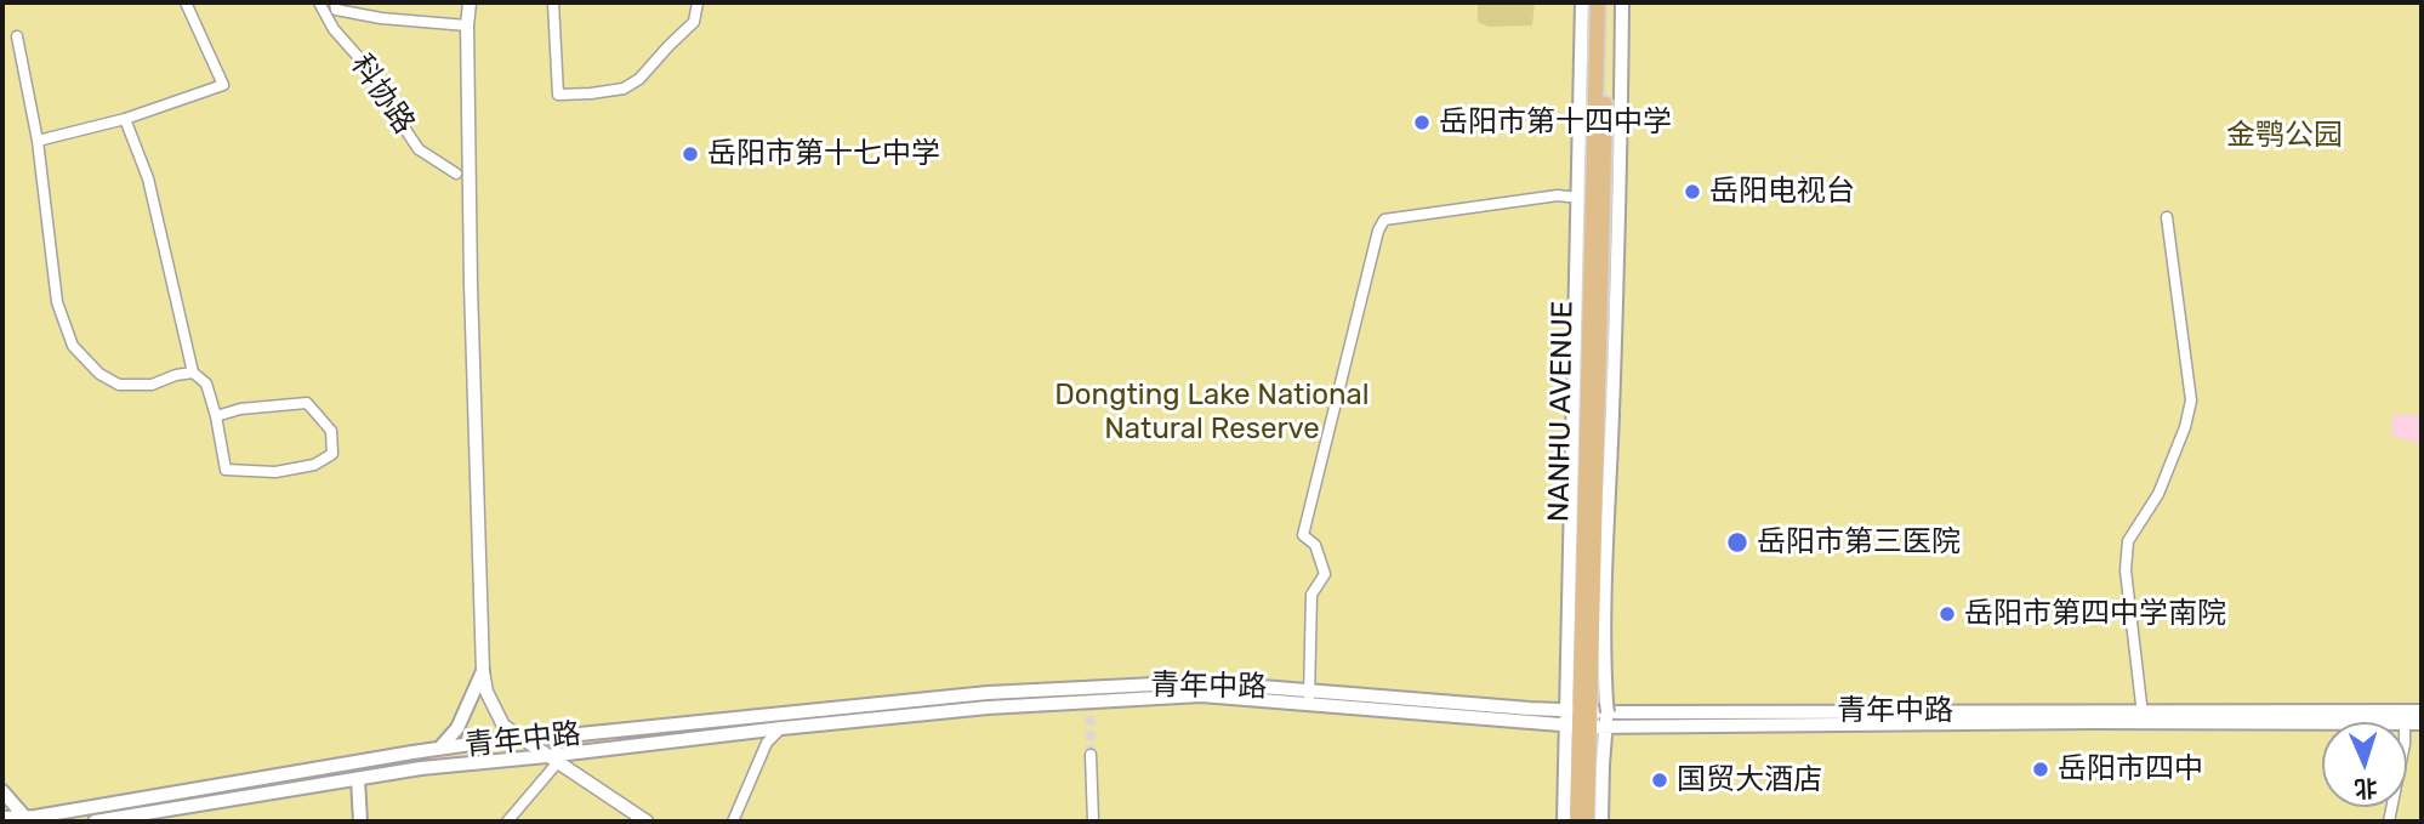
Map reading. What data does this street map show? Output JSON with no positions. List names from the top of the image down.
{
  "streets": {
    "main road": ["NANHU AVENUE", "青年中路"],
    "street": ["科协路"]
  },
  "crossings": [
    ["NANHU AVENUE", "青年中路"]
  ],
  "parks": ["金鹗公园", "Dongting Lake National Natural Reserve"],
  "places": [
    "岳阳市第十四中学",
    "岳阳市第十七中学",
    "岳阳电视台",
    "岳阳市第三医院",
    "岳阳市第四中学南院",
    "岳阳市四中",
    "国贸大酒店"
  ],
  "north": "bottom"
}
